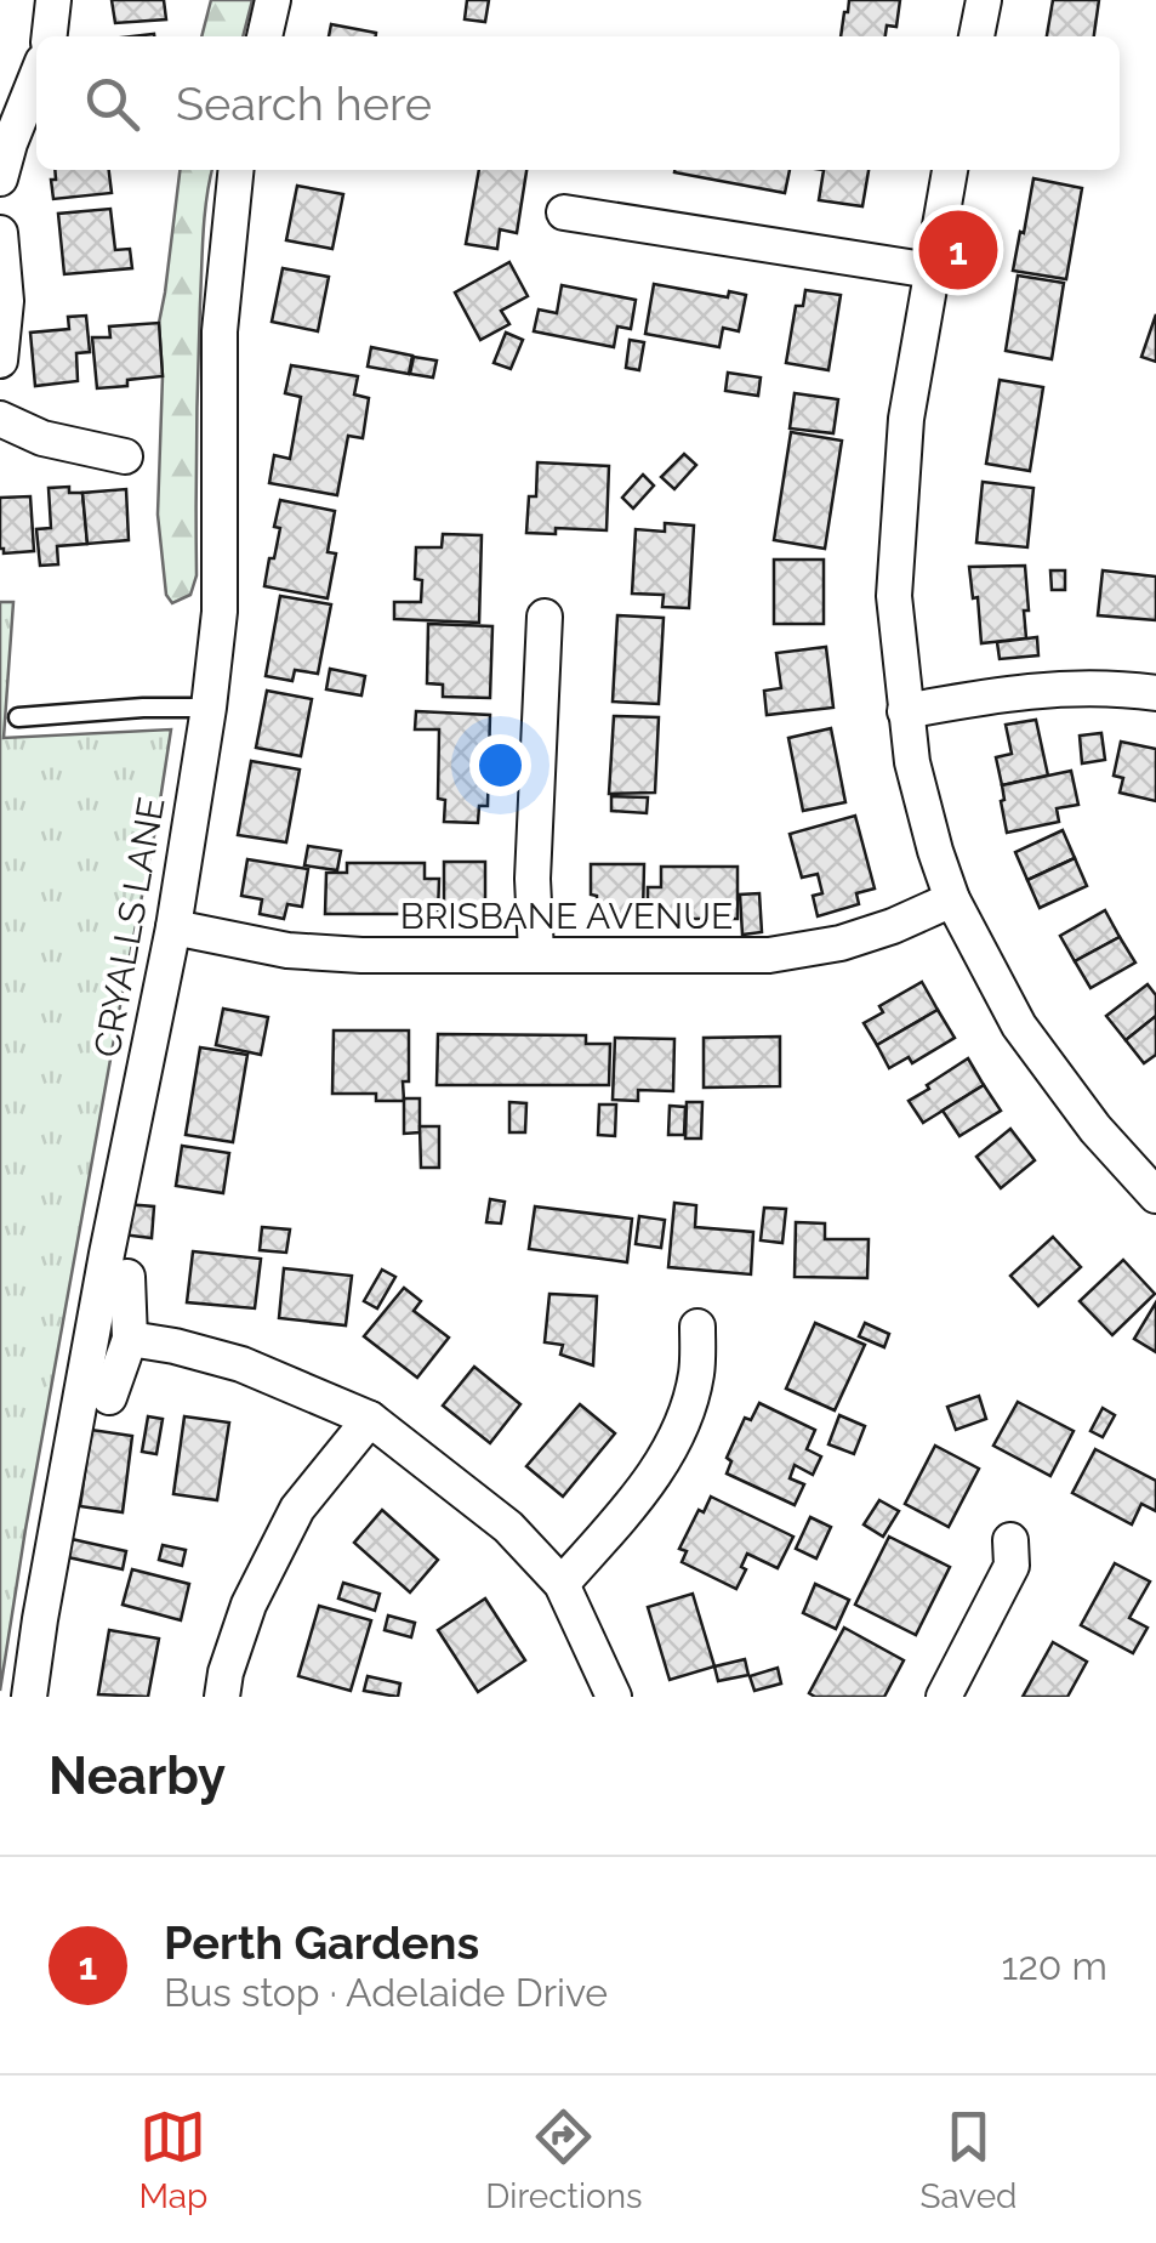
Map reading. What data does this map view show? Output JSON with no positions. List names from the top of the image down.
{
  "streets": {
    "street": ["BRISBANE AVENUE", "CRYALLS LANE"]
  },
  "crossings": [
    ["BRISBANE AVENUE", "CRYALLS LANE"]
  ],
  "page": {
    "search": "Search here",
    "pins": "1",
    "heading": "Nearby",
    "list": [
      {
        "mark": "1",
        "name": "Perth Gardens",
        "note": "Bus stop · Adelaide Drive",
        "value": "120 m"
      }
    ],
    "nav": ["Map", "Directions", "Saved"]
  }
}
